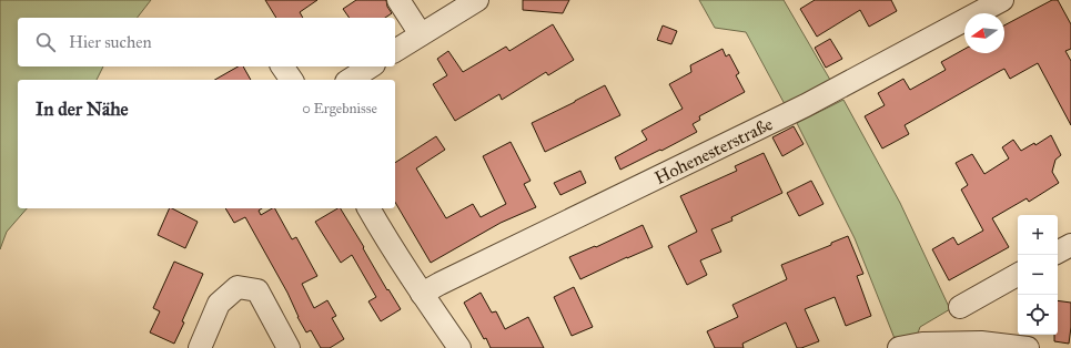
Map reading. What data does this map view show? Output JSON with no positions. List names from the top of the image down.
{
  "streets": {
    "street": ["Hohenesterstraße"]
  },
  "north": "left",
  "page": {
    "search": "Hier suchen",
    "heading": ["In der Nähe", "0 Ergebnisse"],
    "map_buttons": ["+", "−"]
  }
}
